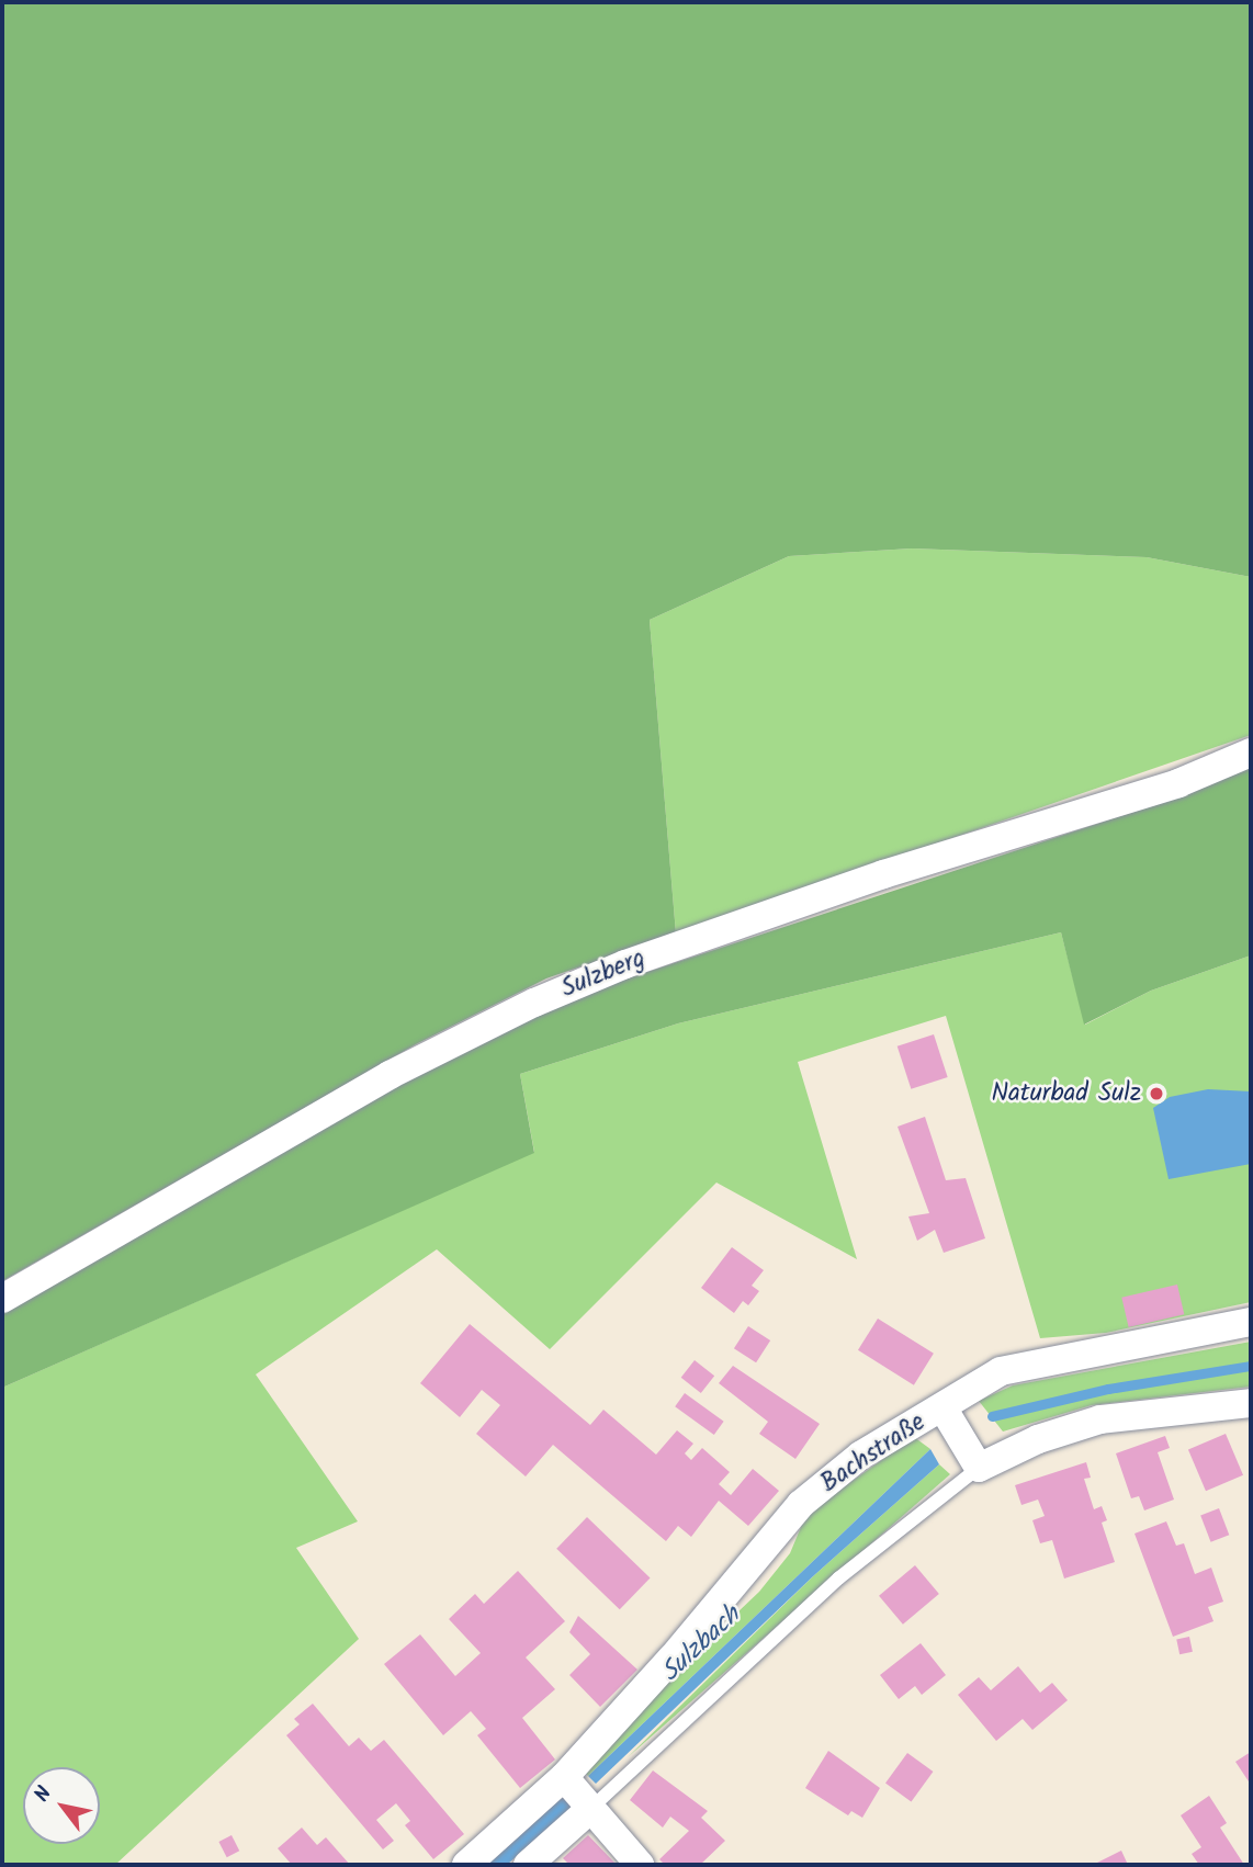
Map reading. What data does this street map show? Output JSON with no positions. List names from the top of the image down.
{
  "streets": {
    "street": ["Sulzberg", "Bachstraße"]
  },
  "water": ["Sulzbach"],
  "places": ["Naturbad Sulz"],
  "north": "top left"
}
